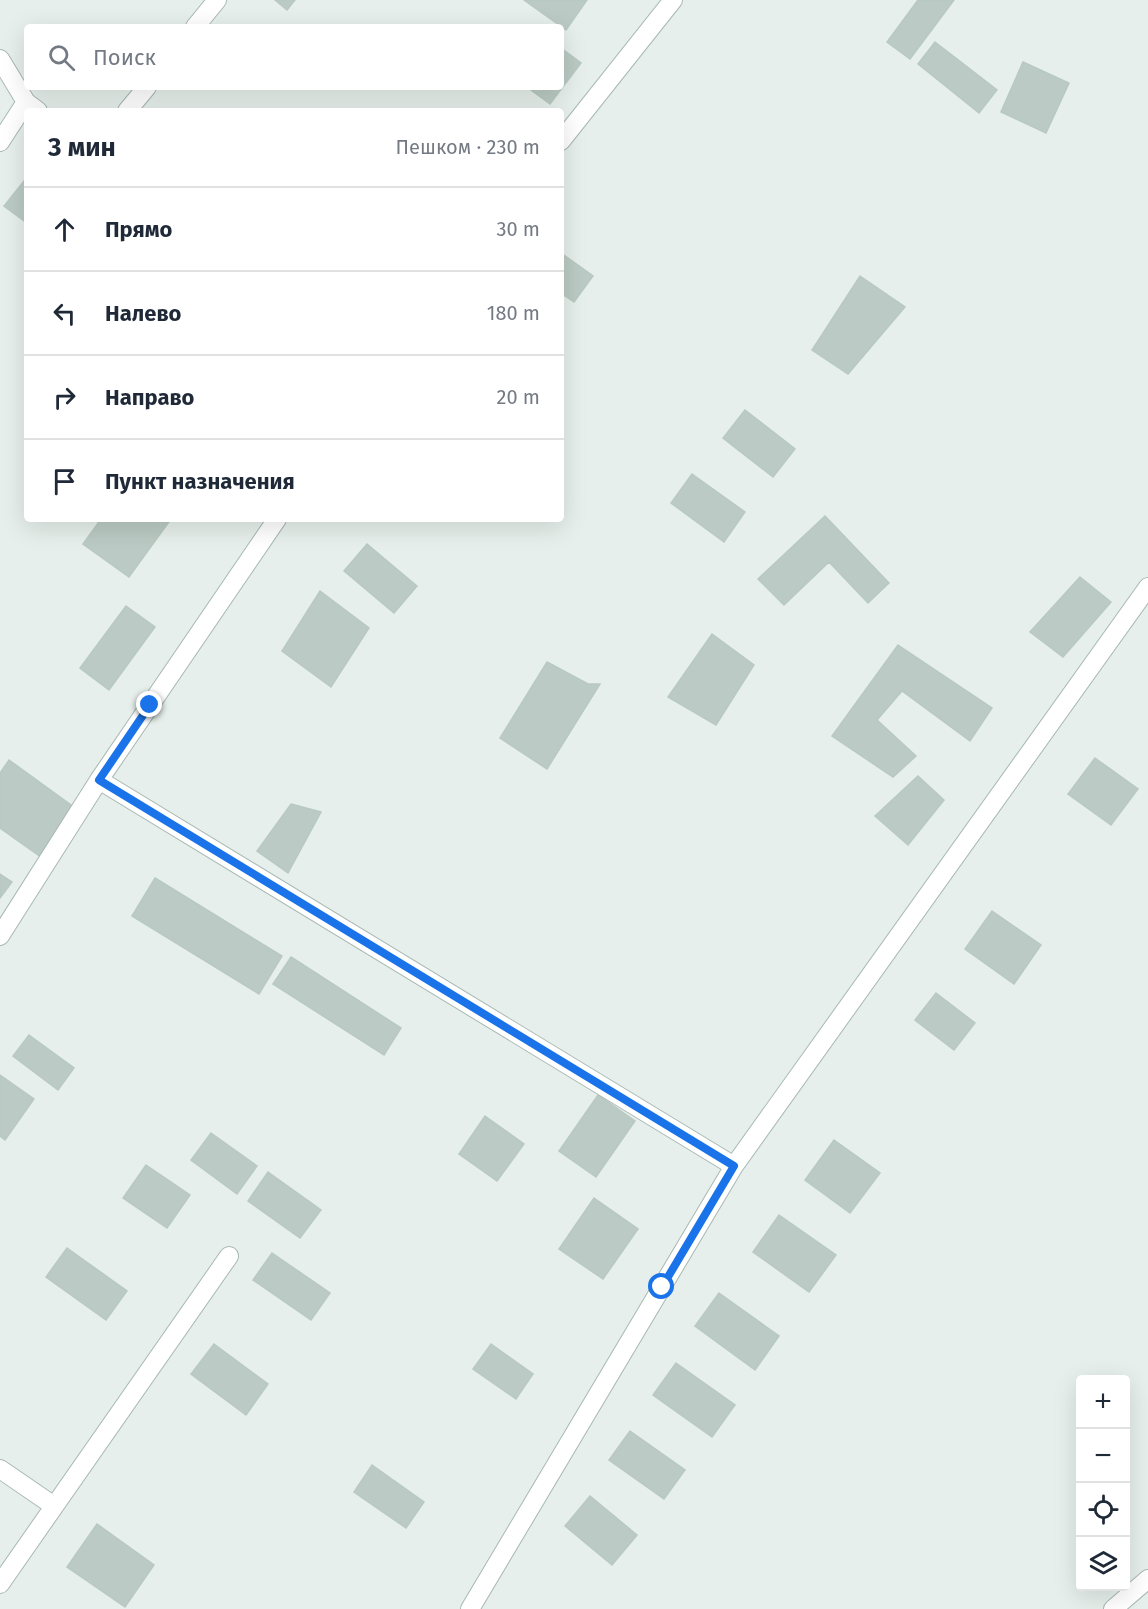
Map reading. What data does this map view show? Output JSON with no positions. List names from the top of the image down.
{
  "page": {
    "search": "Поиск",
    "heading": ["3 мин", "Пешком · 230 m"],
    "list": [
      ["Прямо", "30 m"],
      ["Налево", "180 m"],
      ["Направо", "20 m"],
      "Пункт назначения"
    ],
    "map_buttons": ["+", "−"]
  }
}
